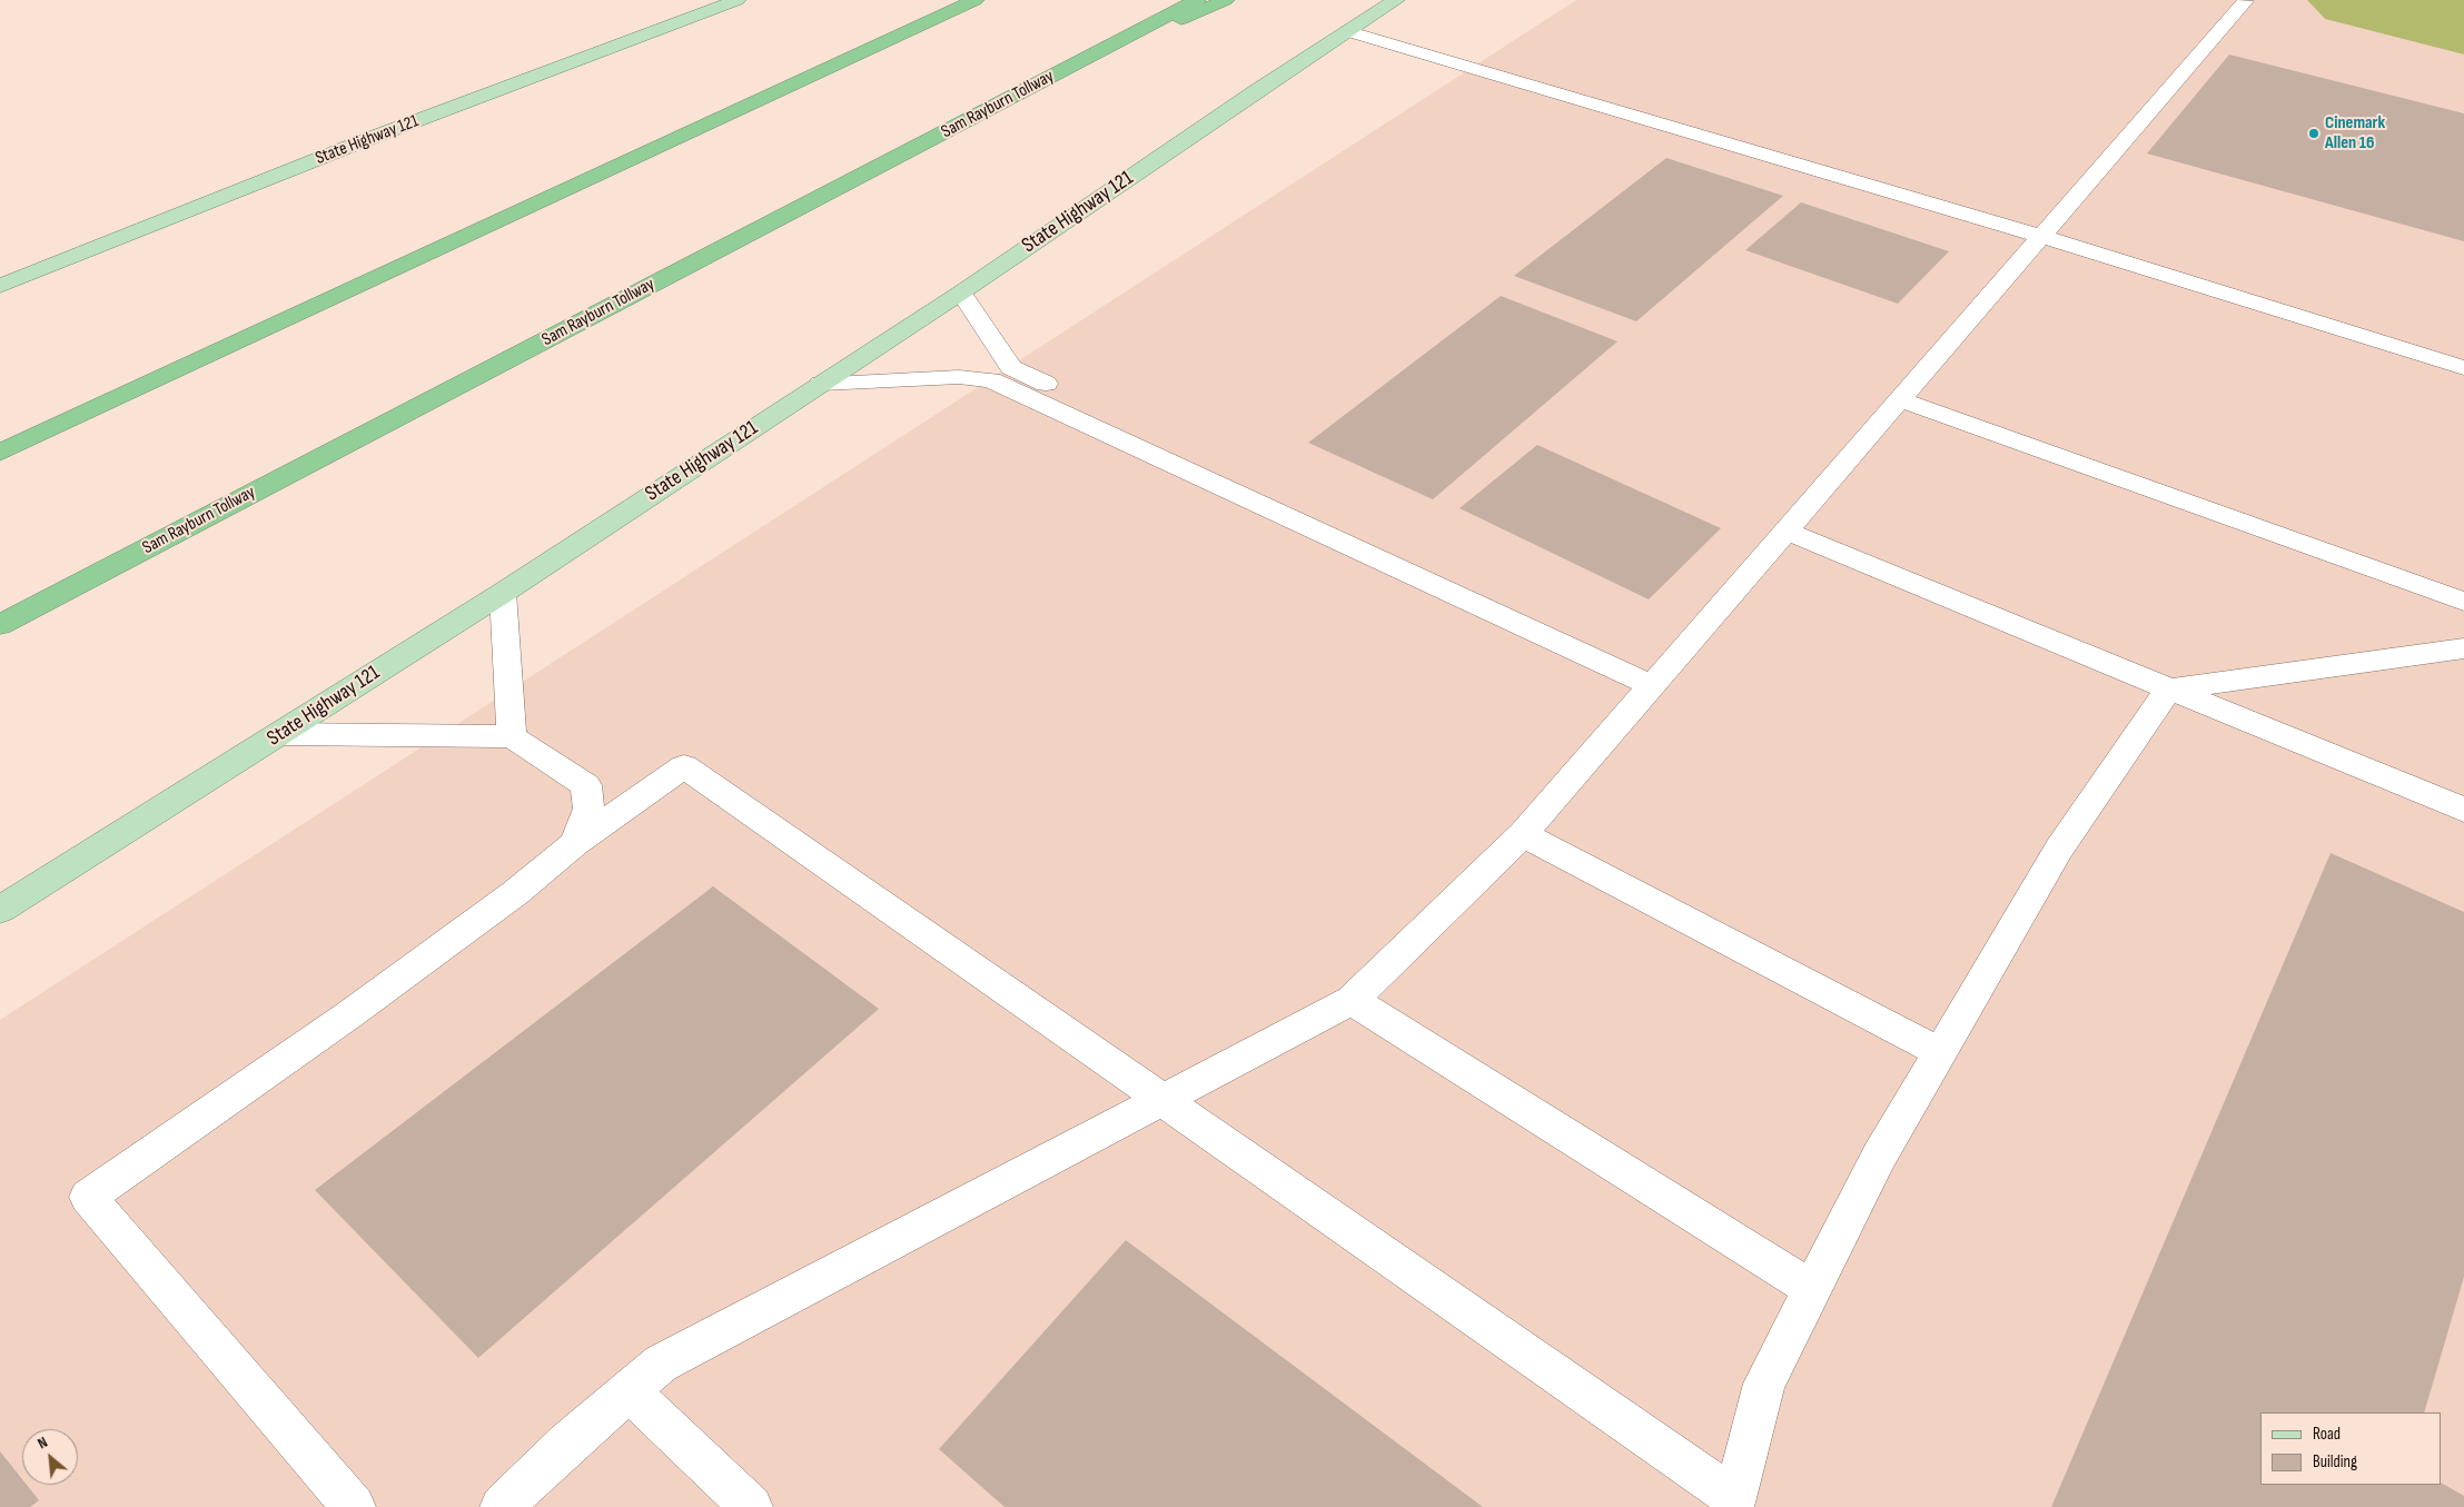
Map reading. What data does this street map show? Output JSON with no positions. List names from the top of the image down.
{
  "streets": {
    "highway": ["Sam Rayburn Tollway"],
    "main road": ["State Highway 121"]
  },
  "places": ["Cinemark Allen 16"],
  "legend": ["Road", "Building"],
  "north": "top left"
}
